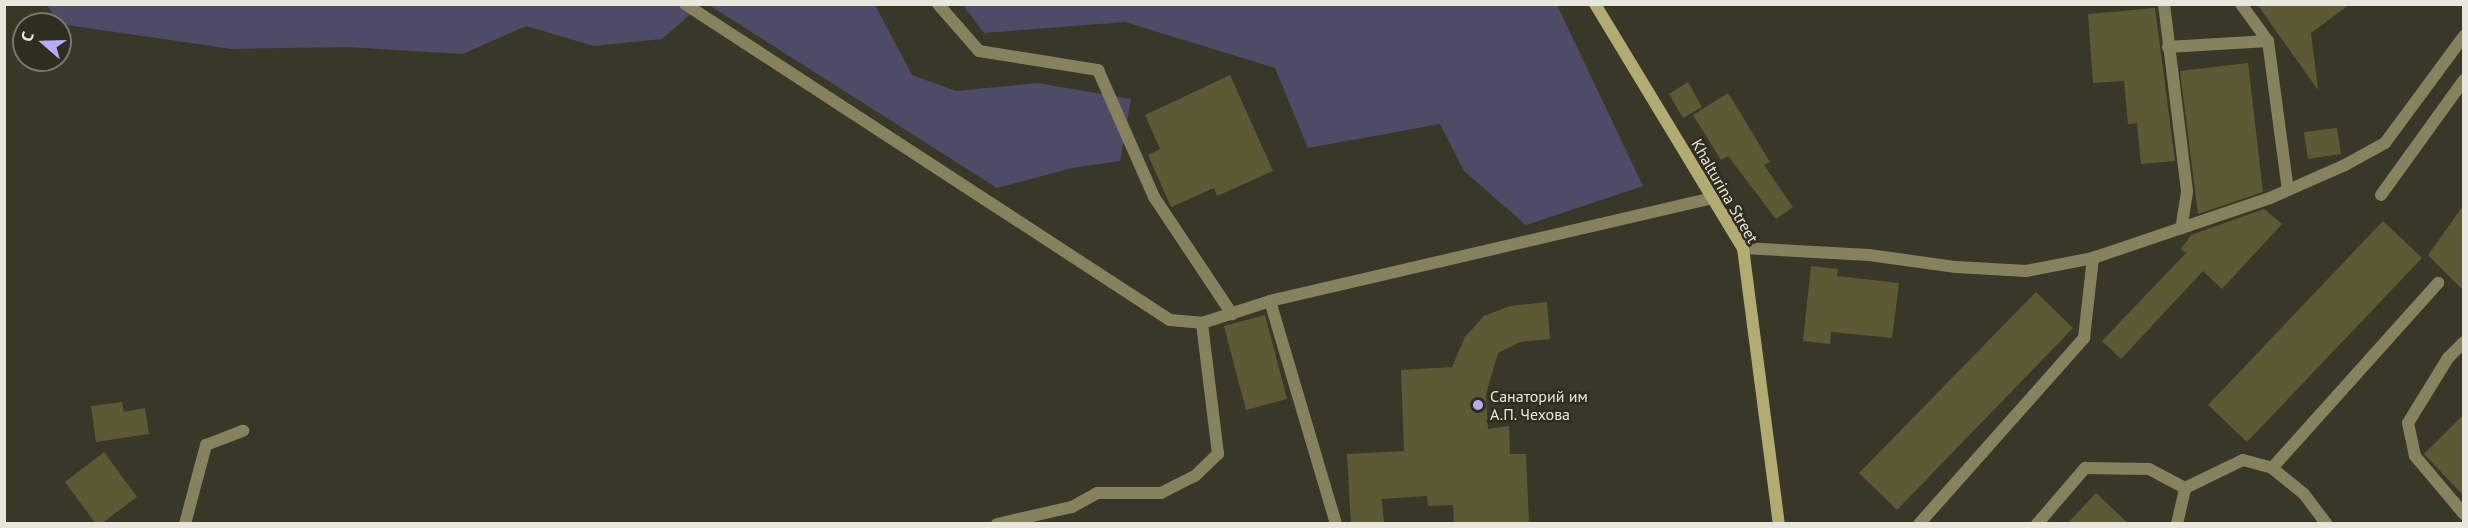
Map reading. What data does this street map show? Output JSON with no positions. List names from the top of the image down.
{
  "streets": {
    "street": ["Khalturina Street"]
  },
  "places": ["Санаторий им А.П. Чехова"],
  "north": "left"
}
